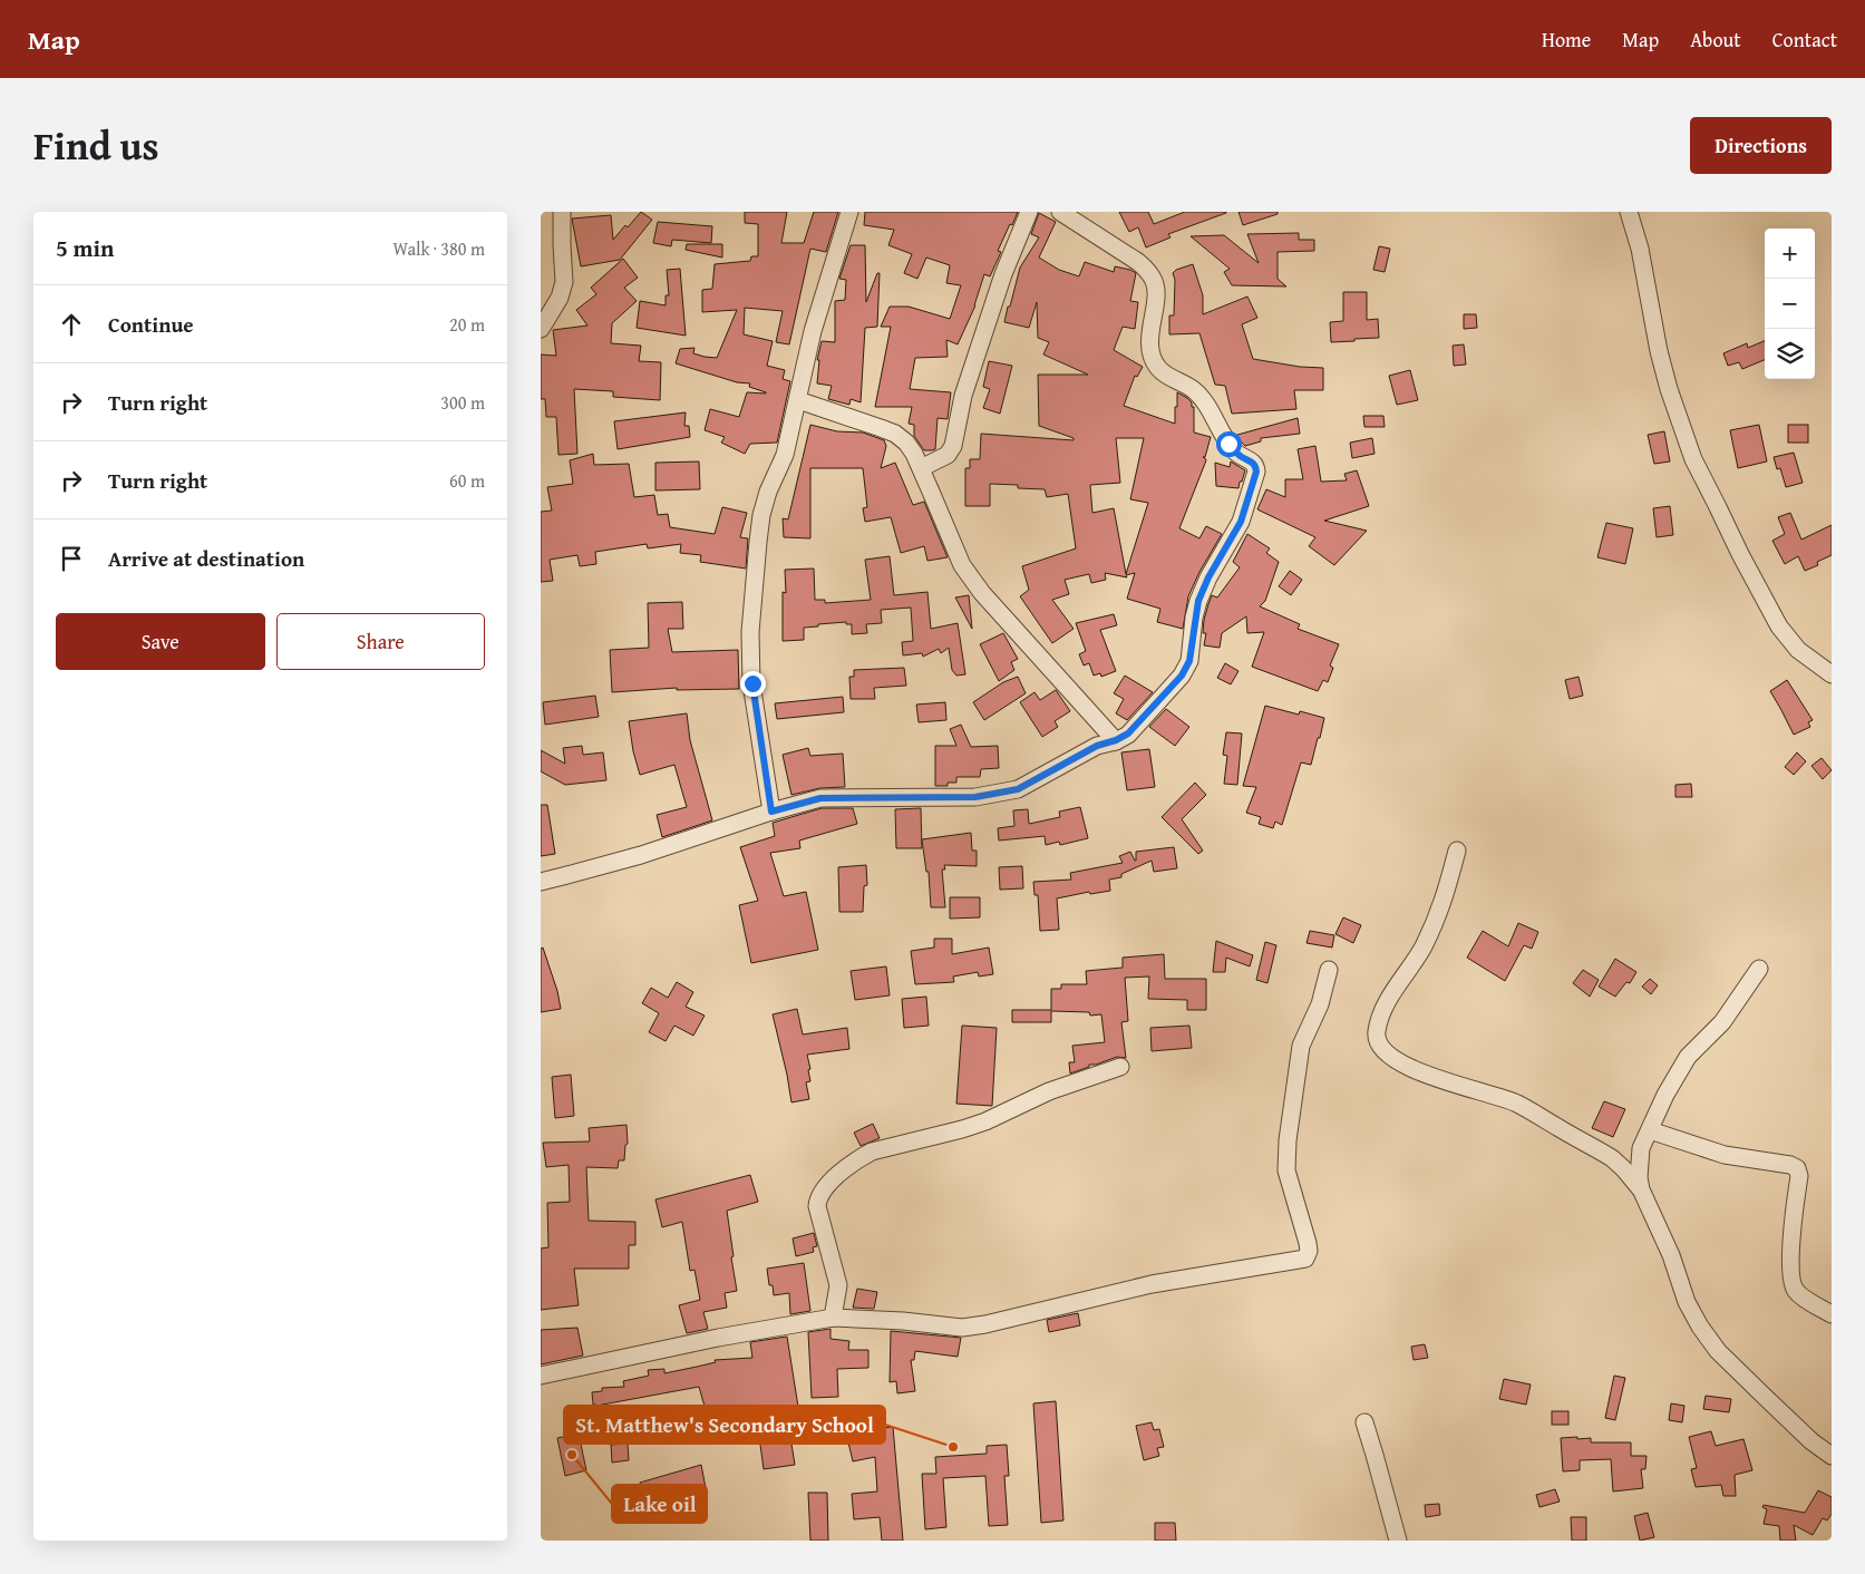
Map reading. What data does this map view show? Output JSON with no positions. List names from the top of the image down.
{
  "places": ["St. Matthew's Secondary School", "Lake oil"],
  "page": {
    "header": "Map",
    "nav": [
      "Home",
      "Map",
      "About",
      "Contact"
    ],
    "title": "Find us",
    "buttons": [
      "Directions",
      ["Save", "Share"]
    ],
    "heading": ["5 min", "Walk · 380 m"],
    "map_buttons": ["+", "−"],
    "list": [
      ["Continue", "20 m"],
      ["Turn right", "300 m"],
      ["Turn right", "60 m"],
      "Arrive at destination"
    ]
  }
}
